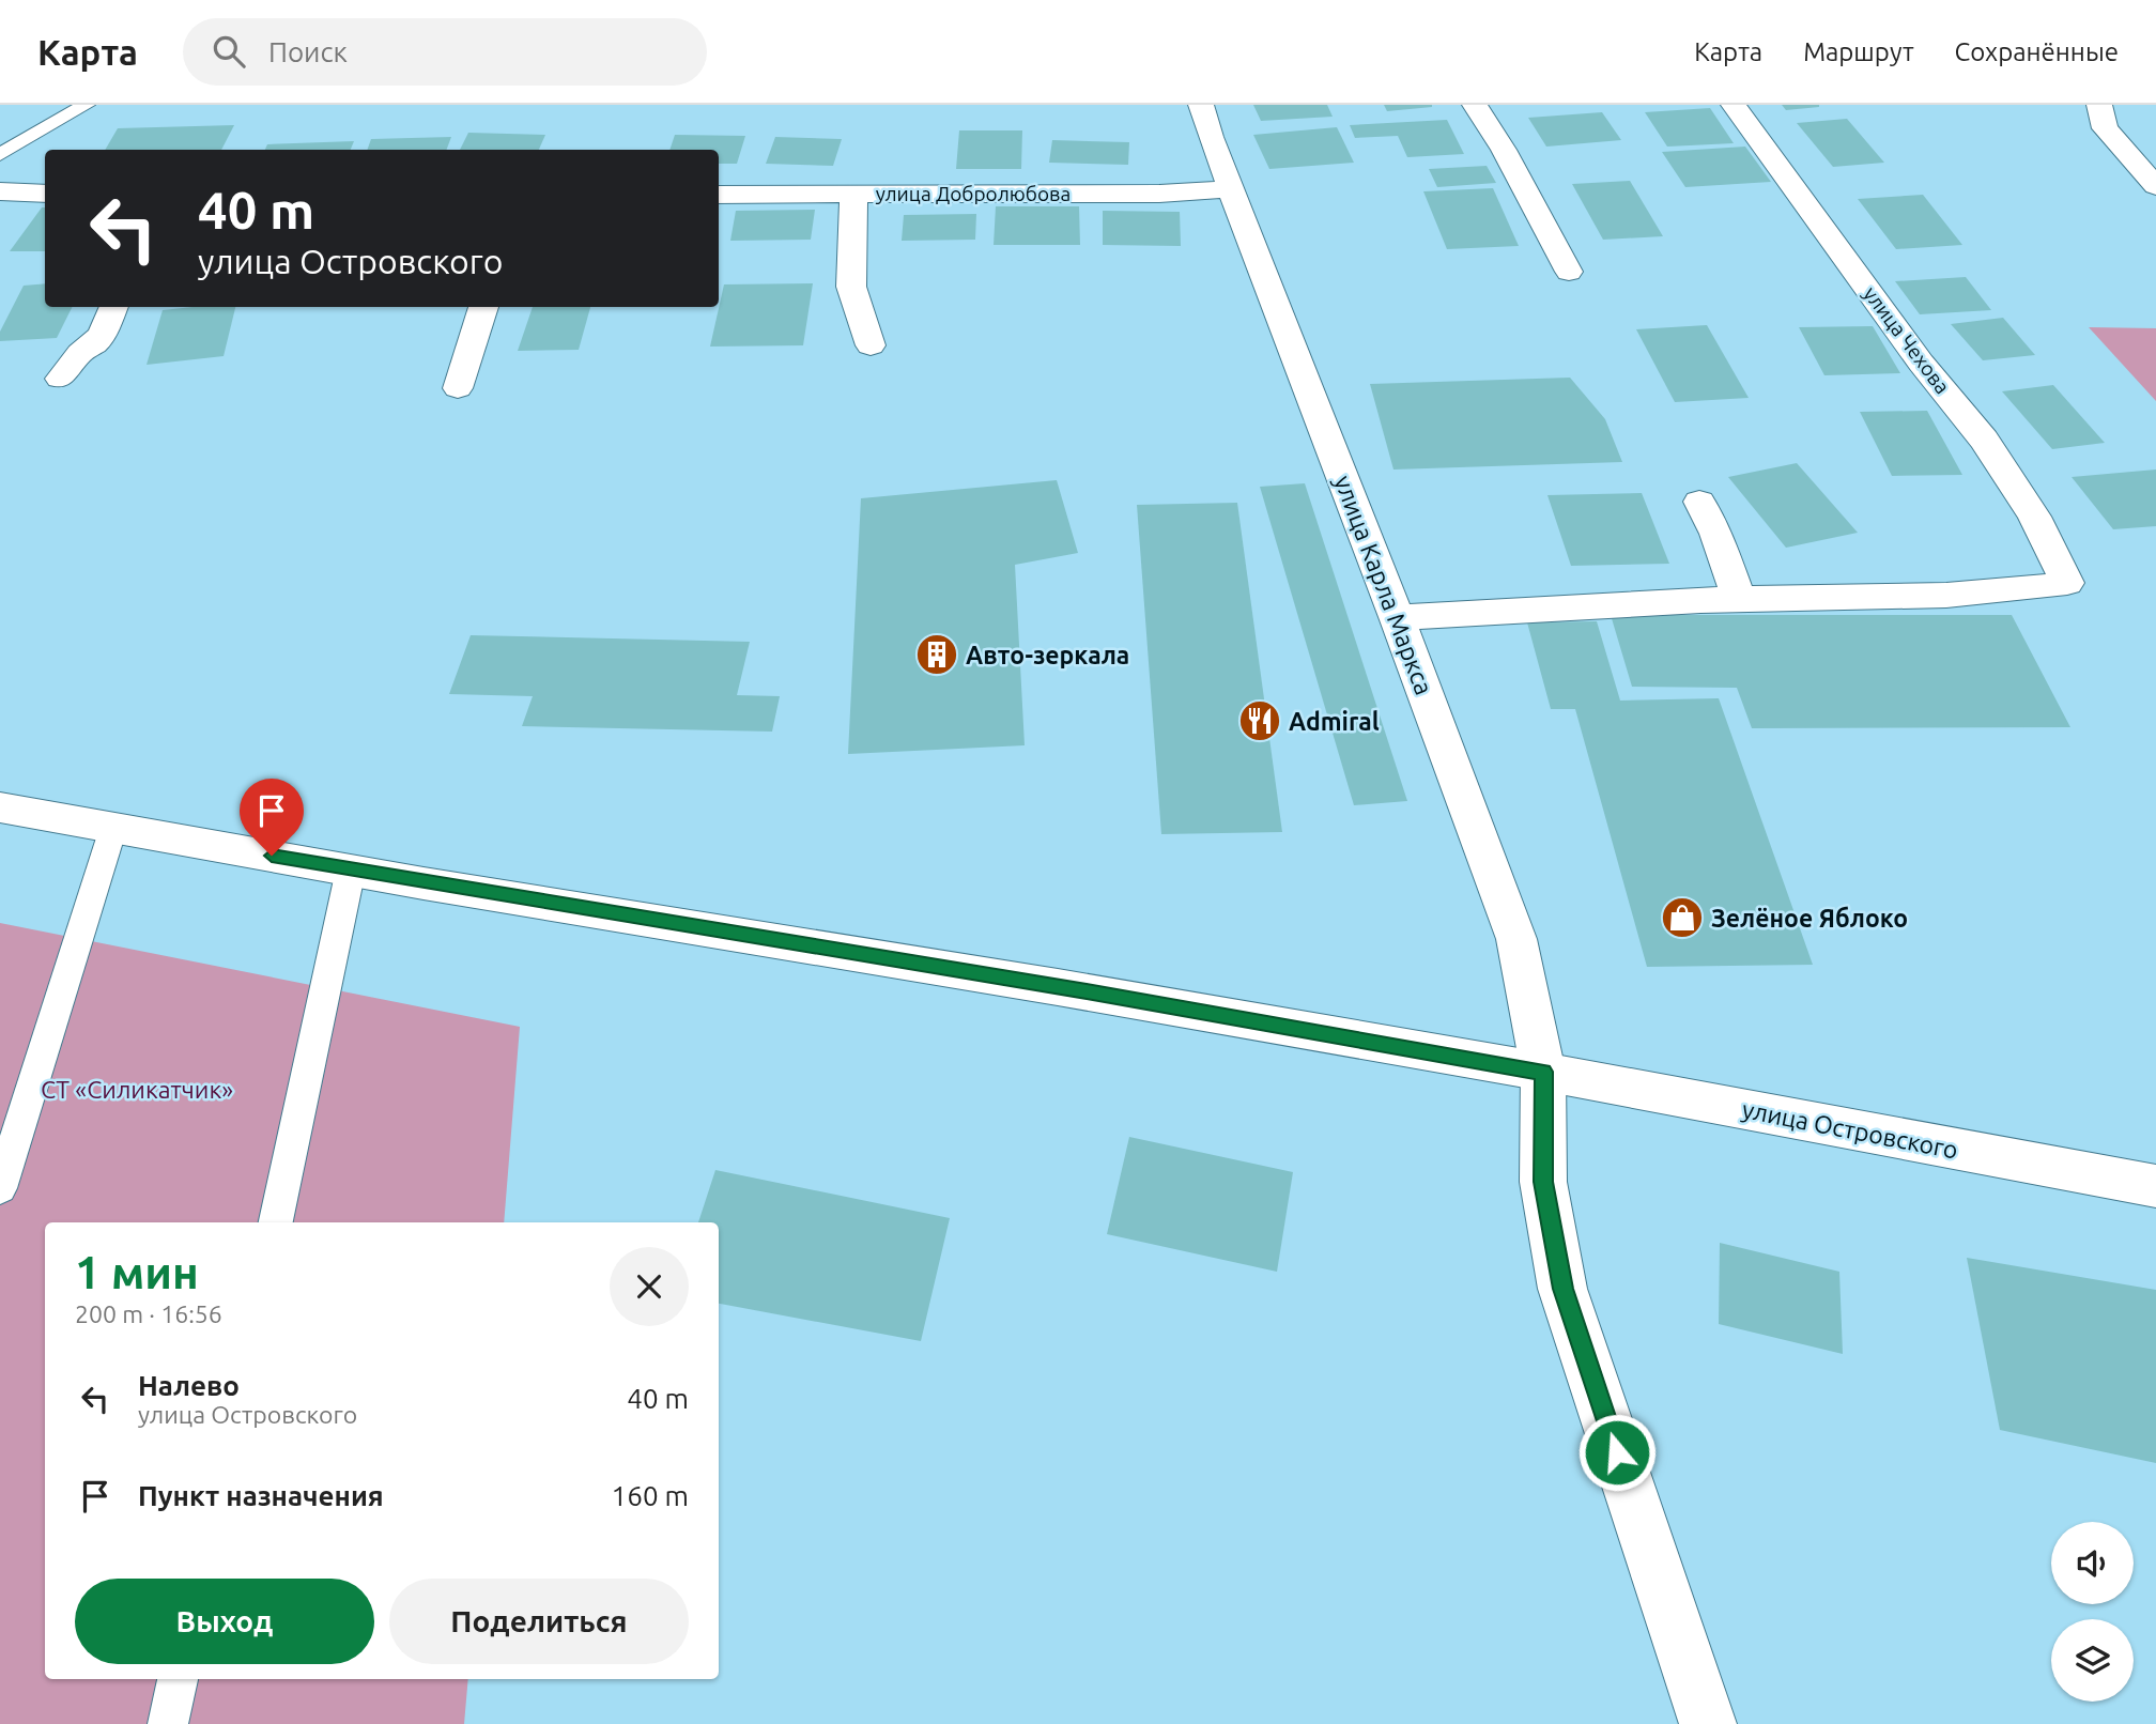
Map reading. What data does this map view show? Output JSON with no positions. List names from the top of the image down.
{
  "streets": {
    "street": [
      "улица Добролюбова",
      "улица Чехова",
      "улица Карла Маркса",
      "улица Островского"
    ]
  },
  "crossings": [
    ["улица Добролюбова", "улица Карла Маркса"],
    ["улица Карла Маркса", "улица Островского"]
  ],
  "parks": ["СТ «Силикатчик»"],
  "places": {
    "building": ["Авто-зеркала"],
    "restaurant": ["Admiral"],
    "shop": ["Зелёное Яблоко"]
  },
  "page": {
    "header": "Карта",
    "search": "Поиск",
    "nav": ["Карта", "Маршрут", "Сохранённые"],
    "turn": ["40 m", "улица Островского"],
    "heading": ["1 мин", "200 m · 16:56"],
    "list": [
      {
        "name": "Налево",
        "note": "улица Островского",
        "value": "40 m"
      },
      {
        "name": "Пункт назначения",
        "value": "160 m"
      }
    ],
    "buttons": ["Выход", "Поделиться"]
  }
}
